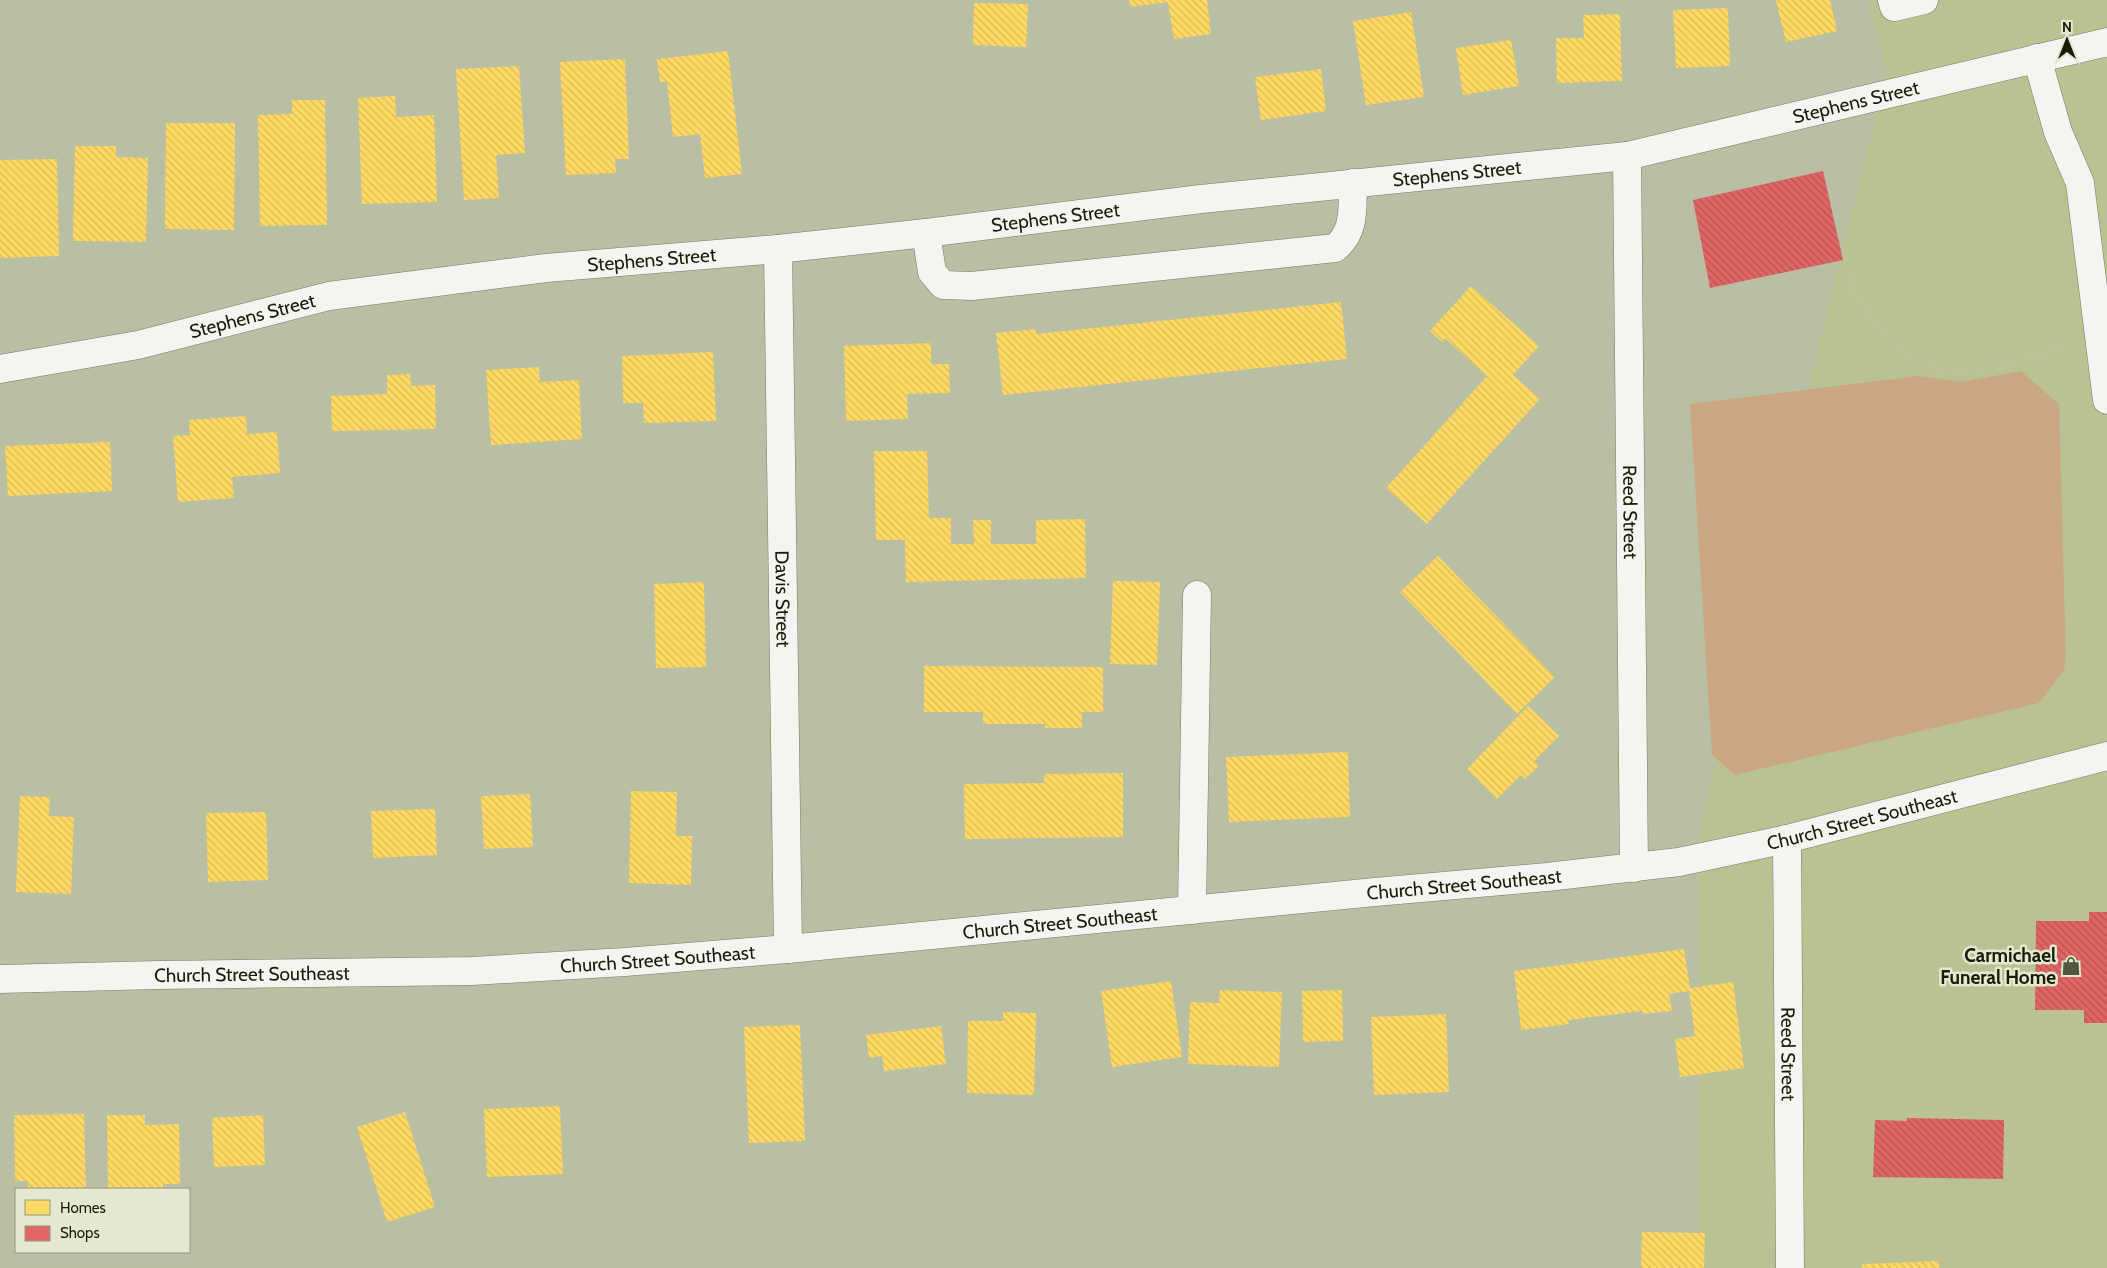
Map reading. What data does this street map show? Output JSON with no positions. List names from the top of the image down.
{
  "streets": {
    "street": [
      "Stephens Street",
      "Reed Street",
      "Davis Street",
      "Church Street Southeast"
    ]
  },
  "crossings": [
    ["Stephens Street", "Reed Street"],
    ["Stephens Street", "Davis Street"],
    ["Reed Street", "Church Street Southeast"],
    ["Davis Street", "Church Street Southeast"]
  ],
  "places": {
    "shop": ["Carmichael Funeral Home"]
  },
  "legend": ["Homes", "Shops"],
  "north": "top"
}
